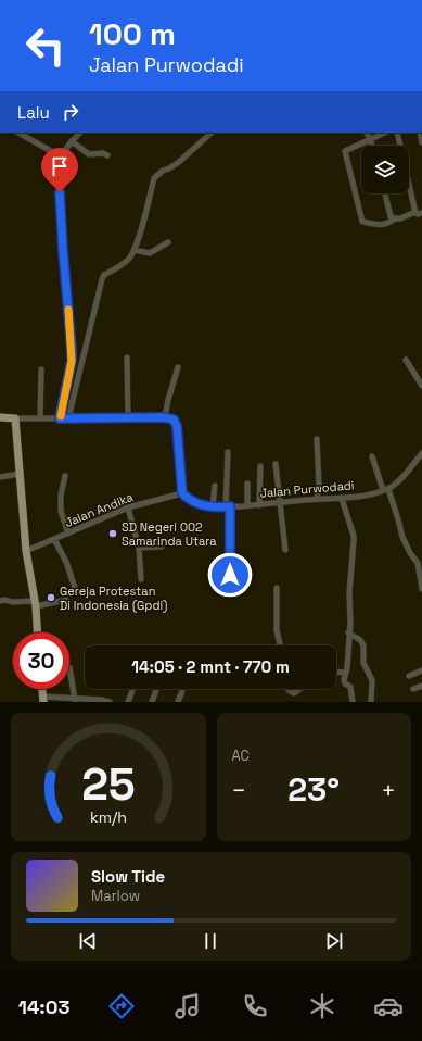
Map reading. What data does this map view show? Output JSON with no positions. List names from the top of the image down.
{
  "streets": {
    "street": ["Jalan Purwodadi", "Jalan Andika"]
  },
  "crossings": [
    ["Jalan Purwodadi", "Jalan Andika"]
  ],
  "places": ["SD Negeri 002 Samarinda Utara", "Gereja Protestan Di Indonesia (Gpdi)"],
  "page": {
    "turn": ["100 m", "Jalan Purwodadi"],
    "then": "Lalu",
    "limit": "30",
    "trip": "14:05 · 2 mnt · 770 m",
    "tile": "AC",
    "heat": ["−", "23°", "+"],
    "song": ["Slow Tide", "Marlow"],
    "tabs": "14:03",
    "gauge": ["25", "km/h"]
  }
}
